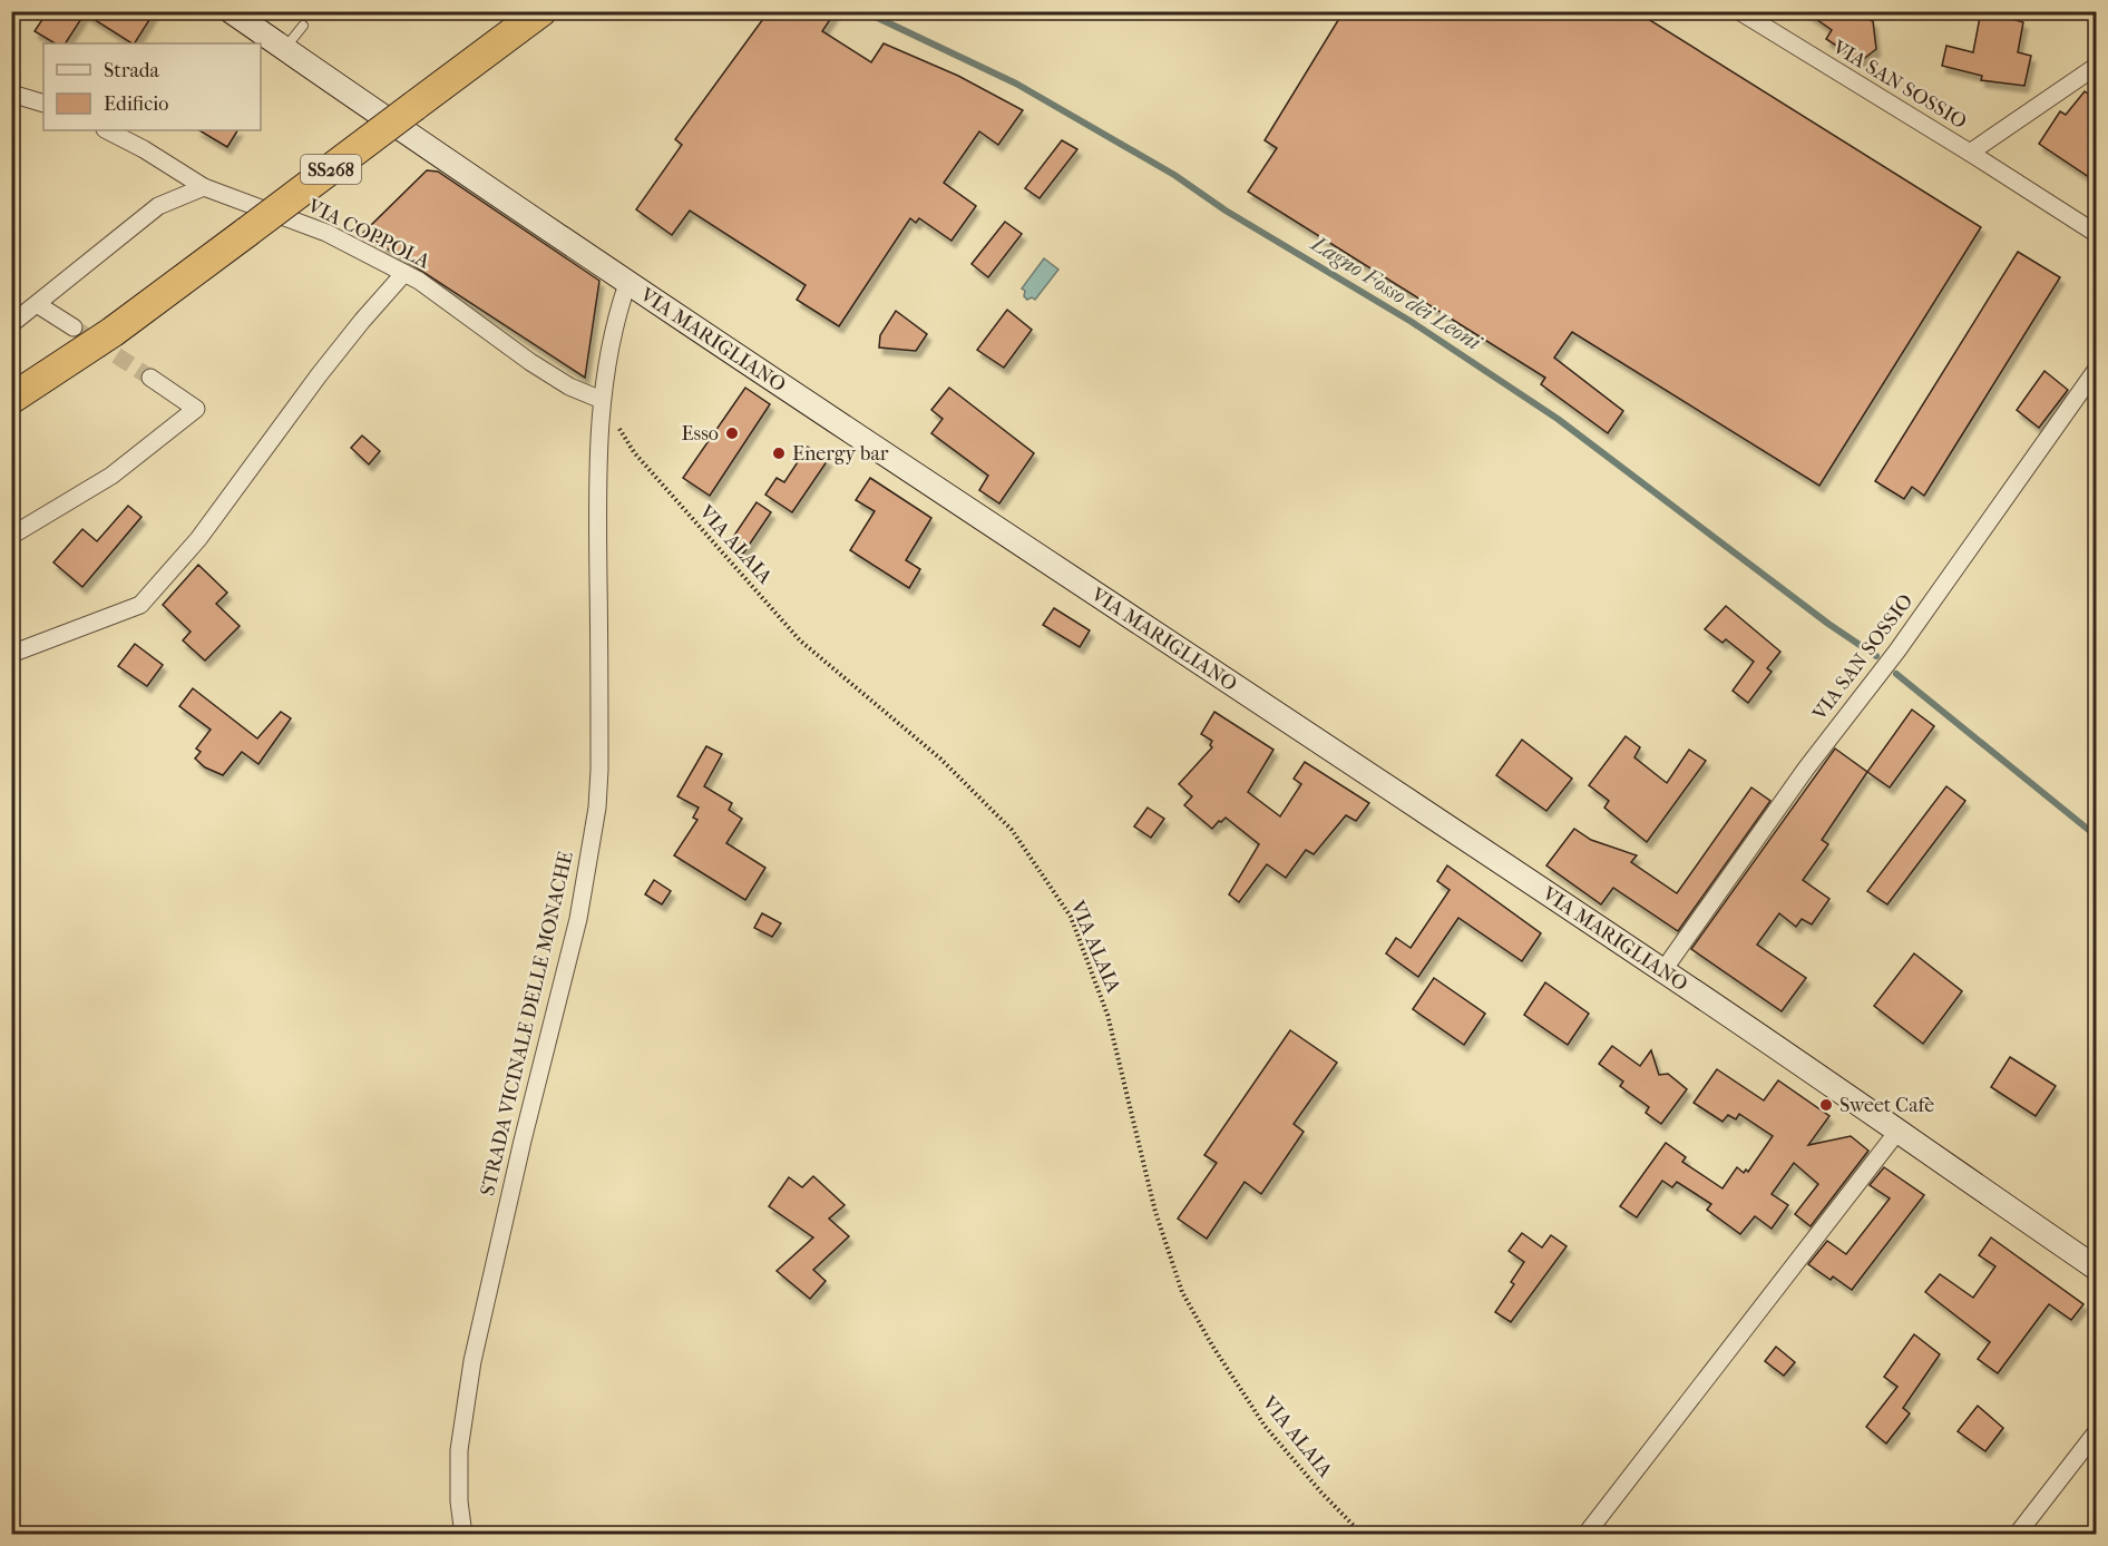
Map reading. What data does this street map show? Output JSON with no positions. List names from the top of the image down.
{
  "streets": {
    "highway": ["SS268"],
    "street": [
      "VIA SAN SOSSIO",
      "VIA COPPOLA",
      "VIA MARIGLIANO",
      "STRADA VICINALE DELLE MONACHE"
    ],
    "path": ["VIA ALAIA"]
  },
  "crossings": [
    ["VIA SAN SOSSIO", "VIA MARIGLIANO"],
    ["VIA COPPOLA", "VIA ALAIA"],
    ["VIA COPPOLA", "STRADA VICINALE DELLE MONACHE"],
    ["VIA MARIGLIANO", "STRADA VICINALE DELLE MONACHE"],
    ["VIA ALAIA", "STRADA VICINALE DELLE MONACHE"]
  ],
  "water": ["Lagno Fosso dei Leoni"],
  "places": ["Esso", "Energy bar", "Sweet Cafè"],
  "legend": ["Strada", "Edificio"]
}
